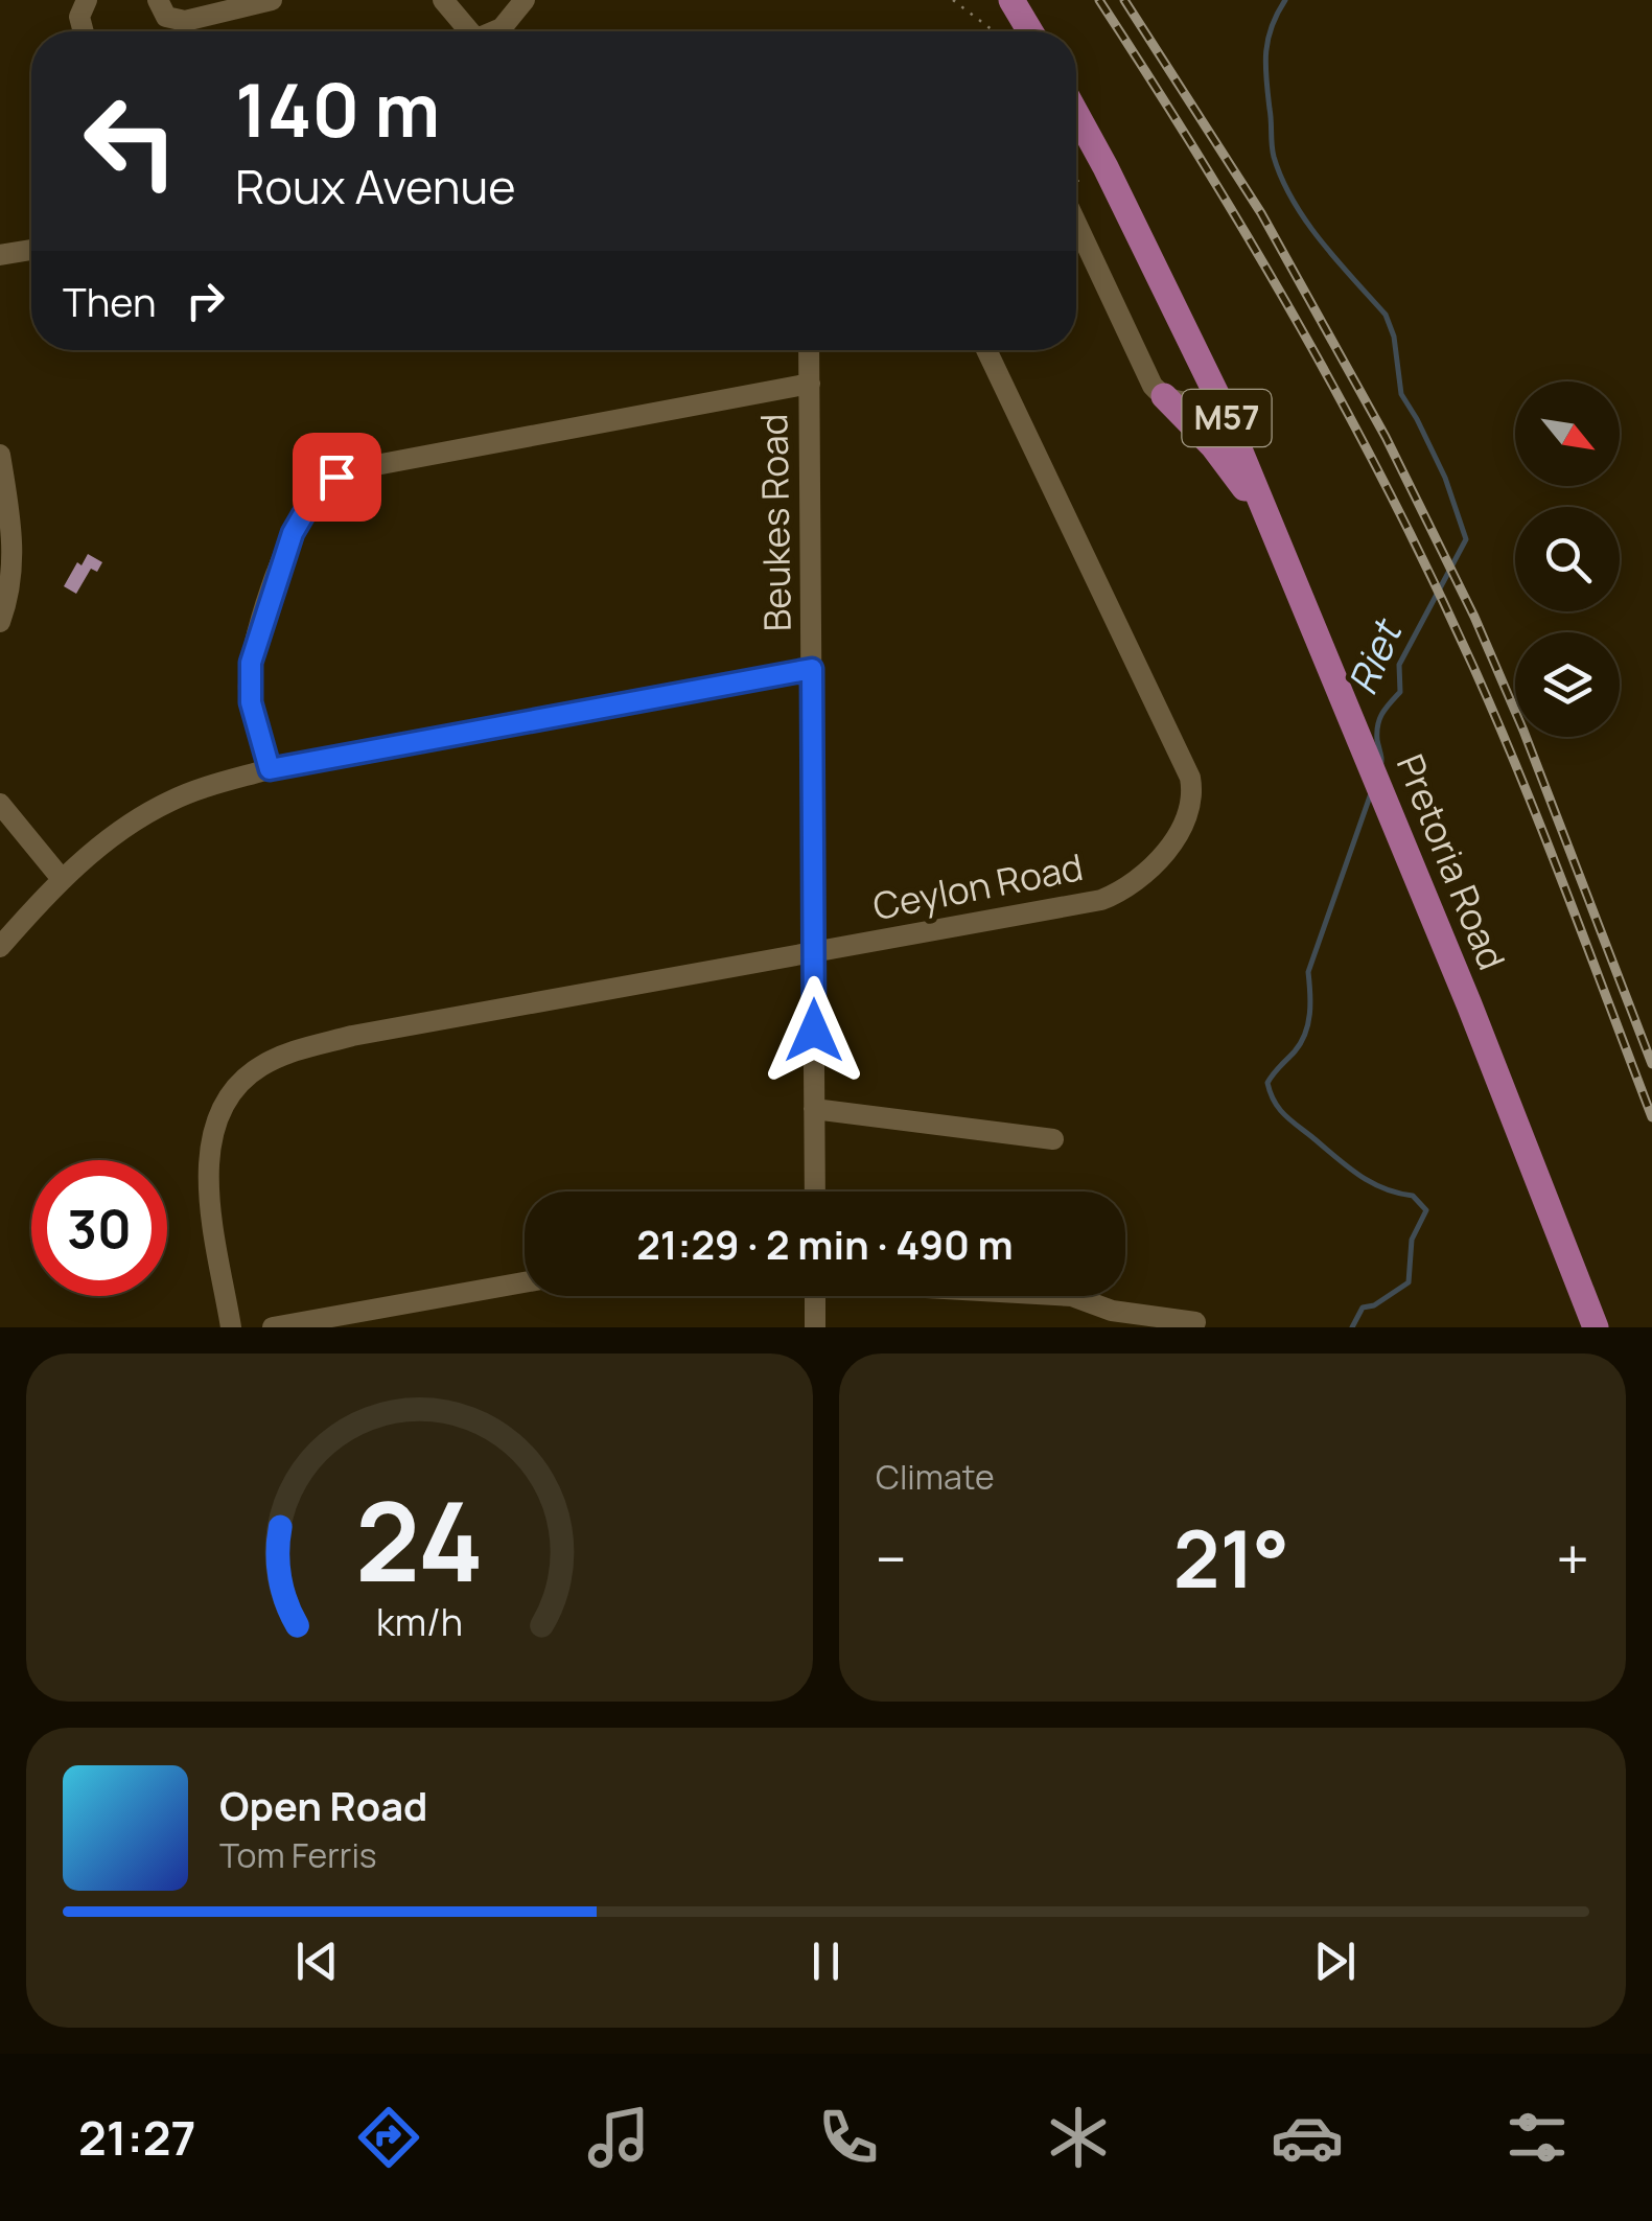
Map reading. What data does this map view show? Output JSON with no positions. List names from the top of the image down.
{
  "streets": {
    "main road": ["M57", "Pretoria Road"],
    "street": ["Beukes Road", "Ceylon Road"]
  },
  "crossings": [
    ["Beukes Road", "Ceylon Road"]
  ],
  "water": ["Riet"],
  "north": "bottom right",
  "page": {
    "turn": ["140 m", "Roux Avenue"],
    "then": "Then",
    "limit": "30",
    "trip": "21:29 · 2 min · 490 m",
    "tile": "Climate",
    "heat": ["−", "21°", "+"],
    "song": ["Open Road", "Tom Ferris"],
    "tabs": "21:27",
    "gauge": ["24", "km/h"]
  }
}
